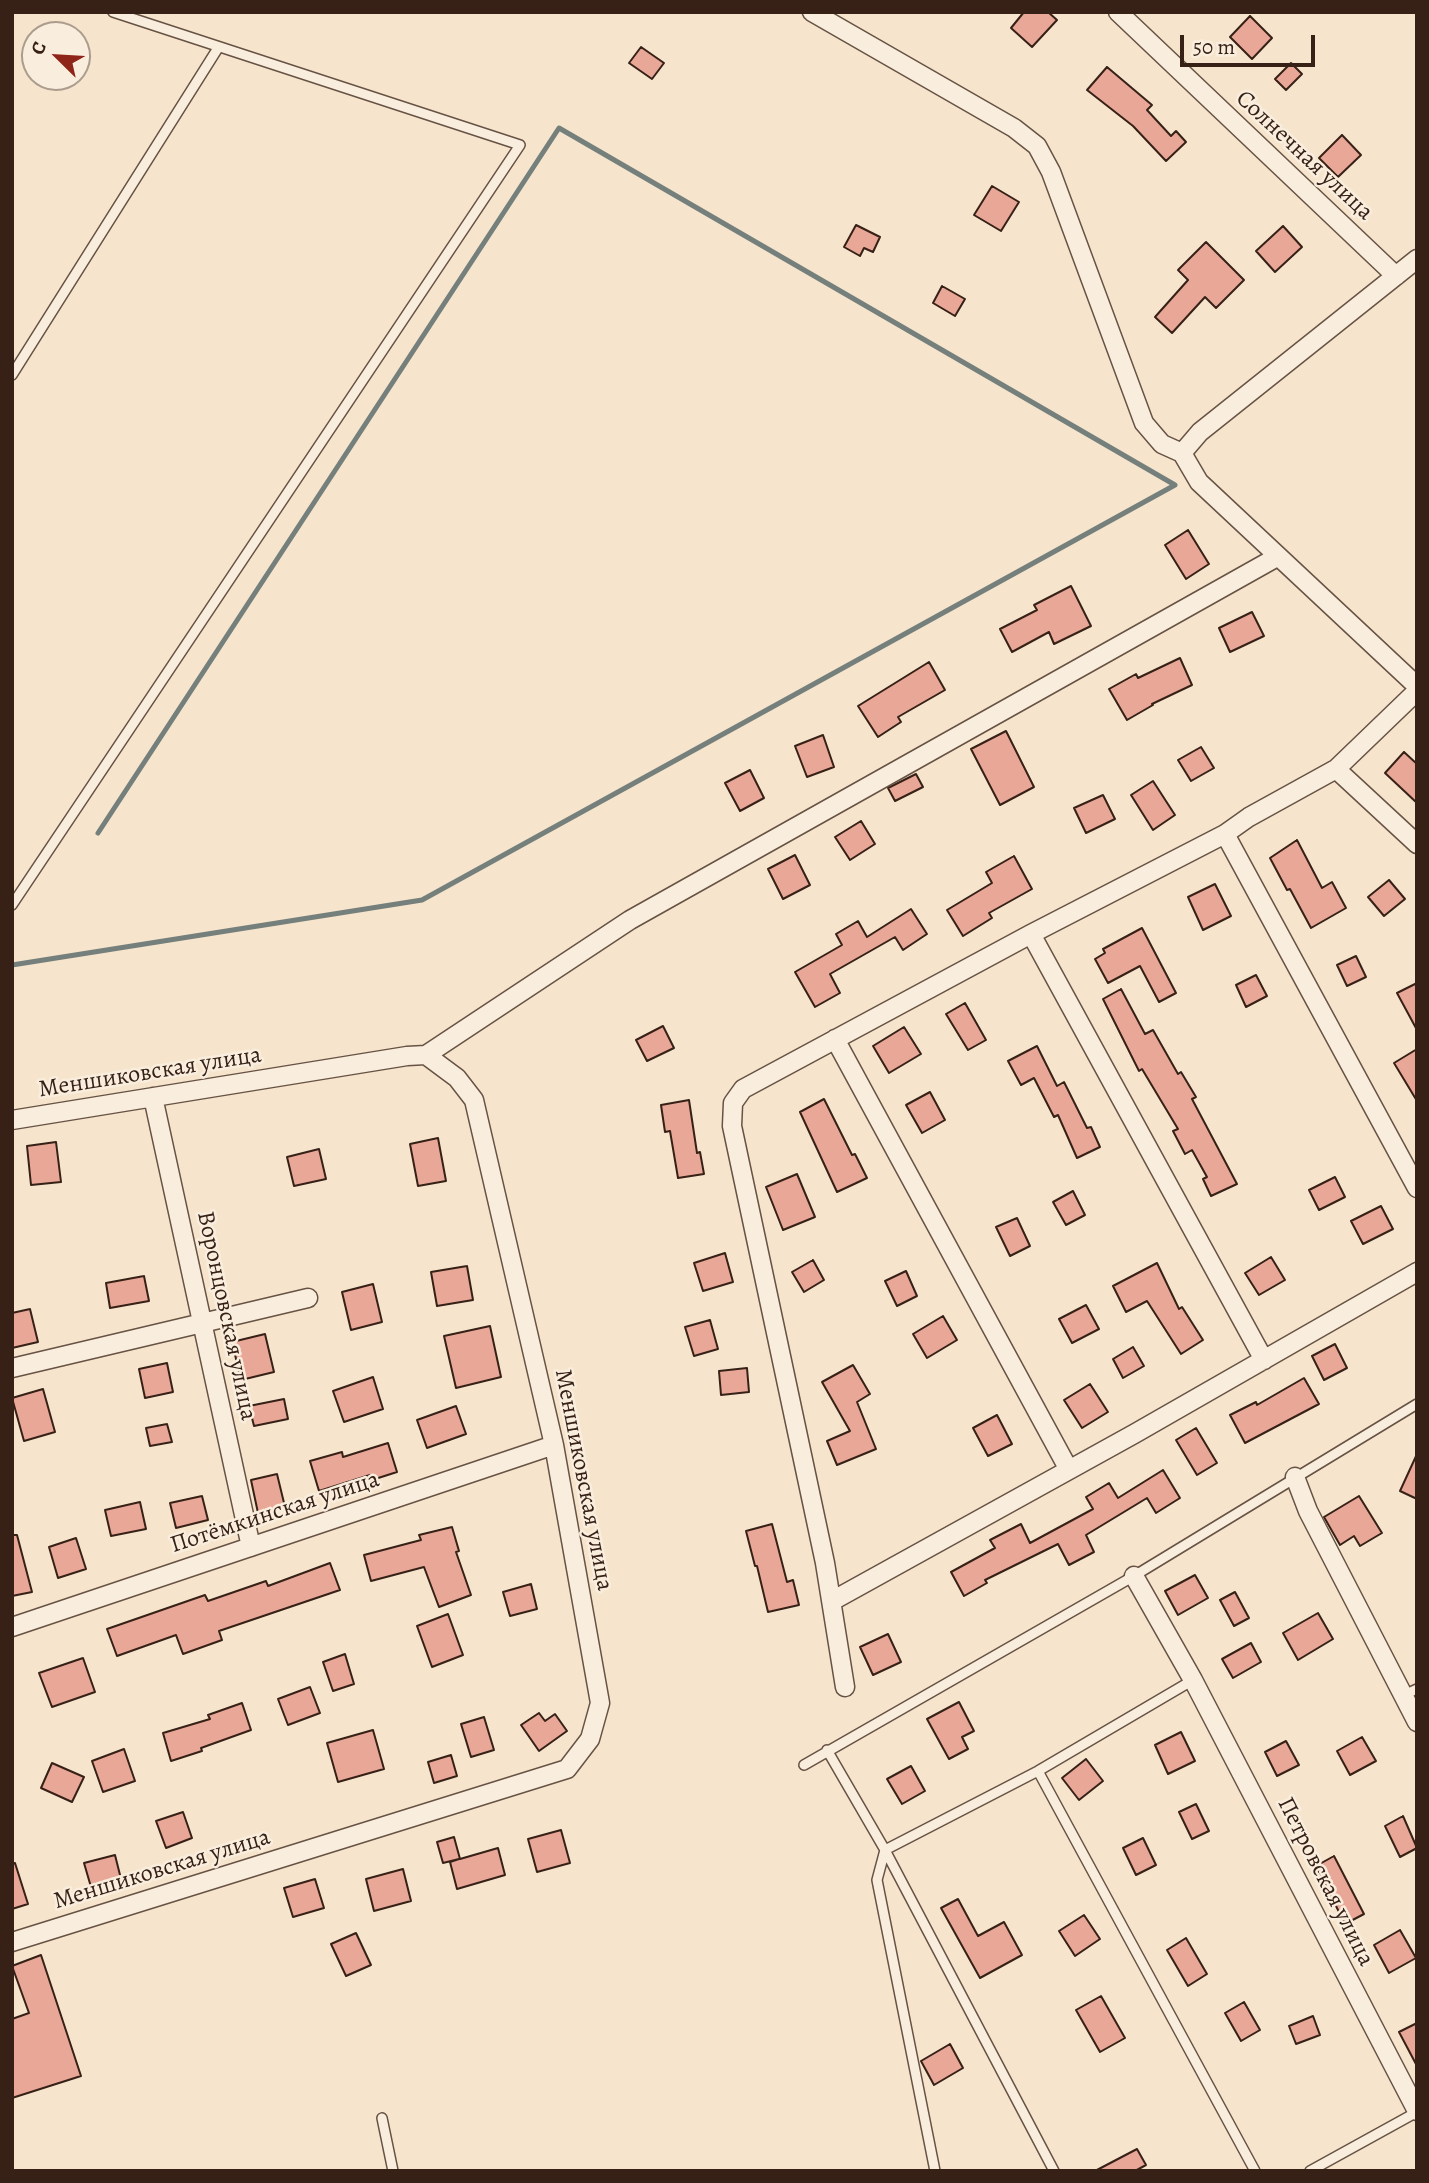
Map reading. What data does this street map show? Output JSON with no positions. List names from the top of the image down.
{
  "streets": {
    "street": [
      "Солнечная улица",
      "Меншиковская улица",
      "Воронцовская улица",
      "Потёмкинская улица",
      "Петровская улица"
    ]
  },
  "crossings": [
    ["Меншиковская улица", "Воронцовская улица"],
    ["Меншиковская улица", "Потёмкинская улица"],
    ["Воронцовская улица", "Потёмкинская улица"]
  ],
  "scale_bar": "50 m",
  "north": "top left"
}
